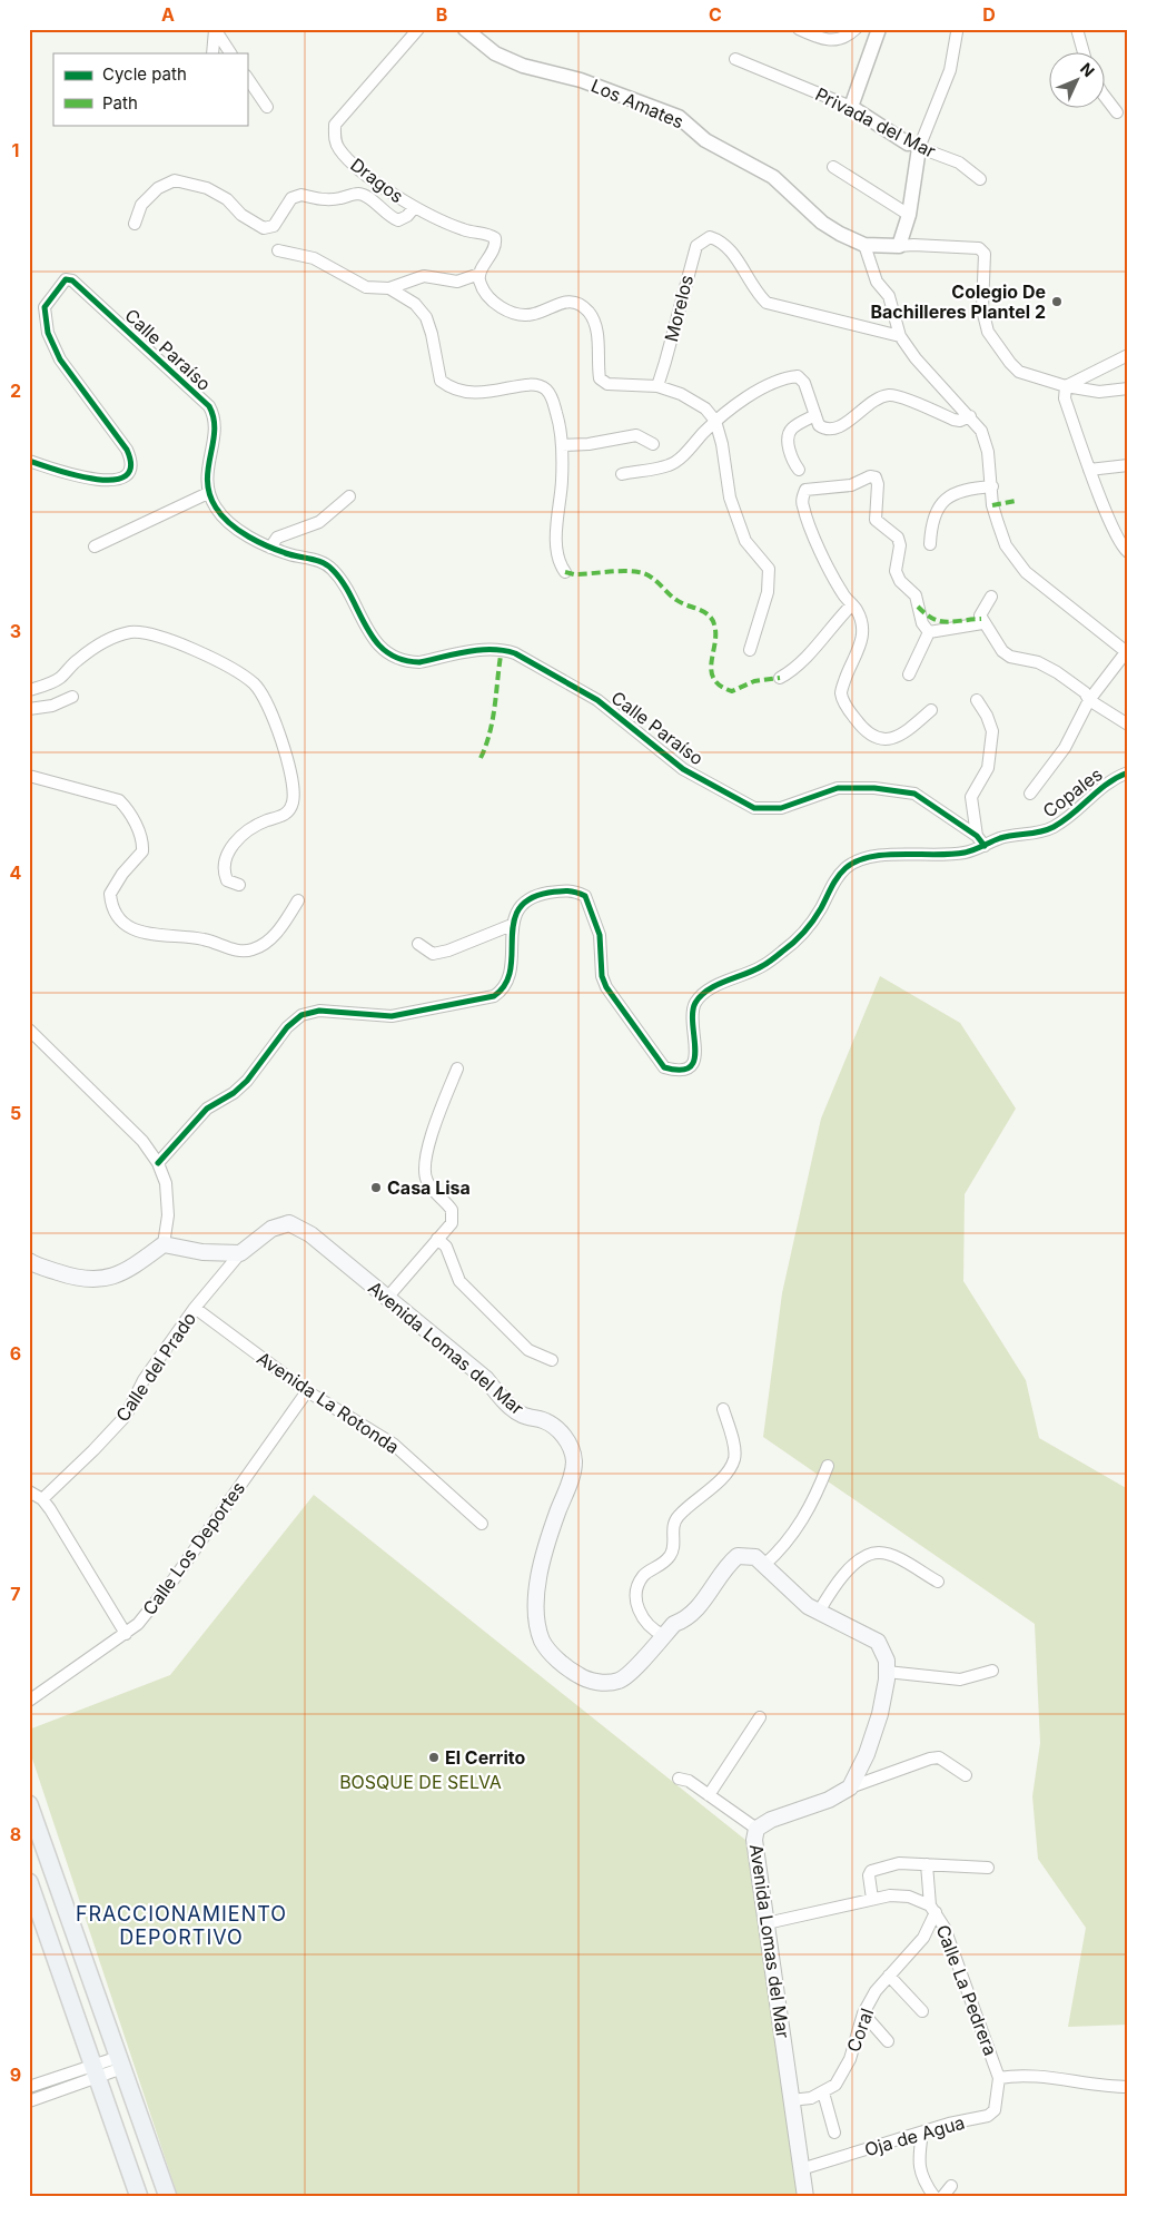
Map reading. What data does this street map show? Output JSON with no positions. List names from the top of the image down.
{
  "streets": {
    "main road": ["Avenida Lomas del Mar"],
    "street": [
      "Los Amates",
      "Privada del Mar",
      "Dragos",
      "Morelos",
      "Calle Paraíso",
      "Copales",
      "Calle del Prado",
      "Avenida La Rotonda",
      "Calle Los Deportes",
      "Calle La Pedrera",
      "Coral",
      "Oja de Agua"
    ]
  },
  "crossings": [
    ["Avenida Lomas del Mar", "Calle del Prado"],
    ["Avenida Lomas del Mar", "Coral"],
    ["Avenida Lomas del Mar", "Oja de Agua"],
    ["Calle del Prado", "Avenida La Rotonda"],
    ["Avenida La Rotonda", "Calle Los Deportes"],
    ["Calle La Pedrera", "Coral"],
    ["Calle La Pedrera", "Oja de Agua"]
  ],
  "districts": ["FRACCIONAMIENTO DEPORTIVO"],
  "parks": ["BOSQUE DE SELVA"],
  "places": ["Colegio De Bachilleres Plantel 2", "Casa Lisa", "El Cerrito"],
  "legend": ["Cycle path", "Path"],
  "north": "top right",
  "grid": {
    "columns": [
      "A",
      "B",
      "C",
      "D"
    ],
    "rows": [
      "1",
      "2",
      "3",
      "4",
      "5",
      "6",
      "7",
      "8",
      "9"
    ]
  }
}
